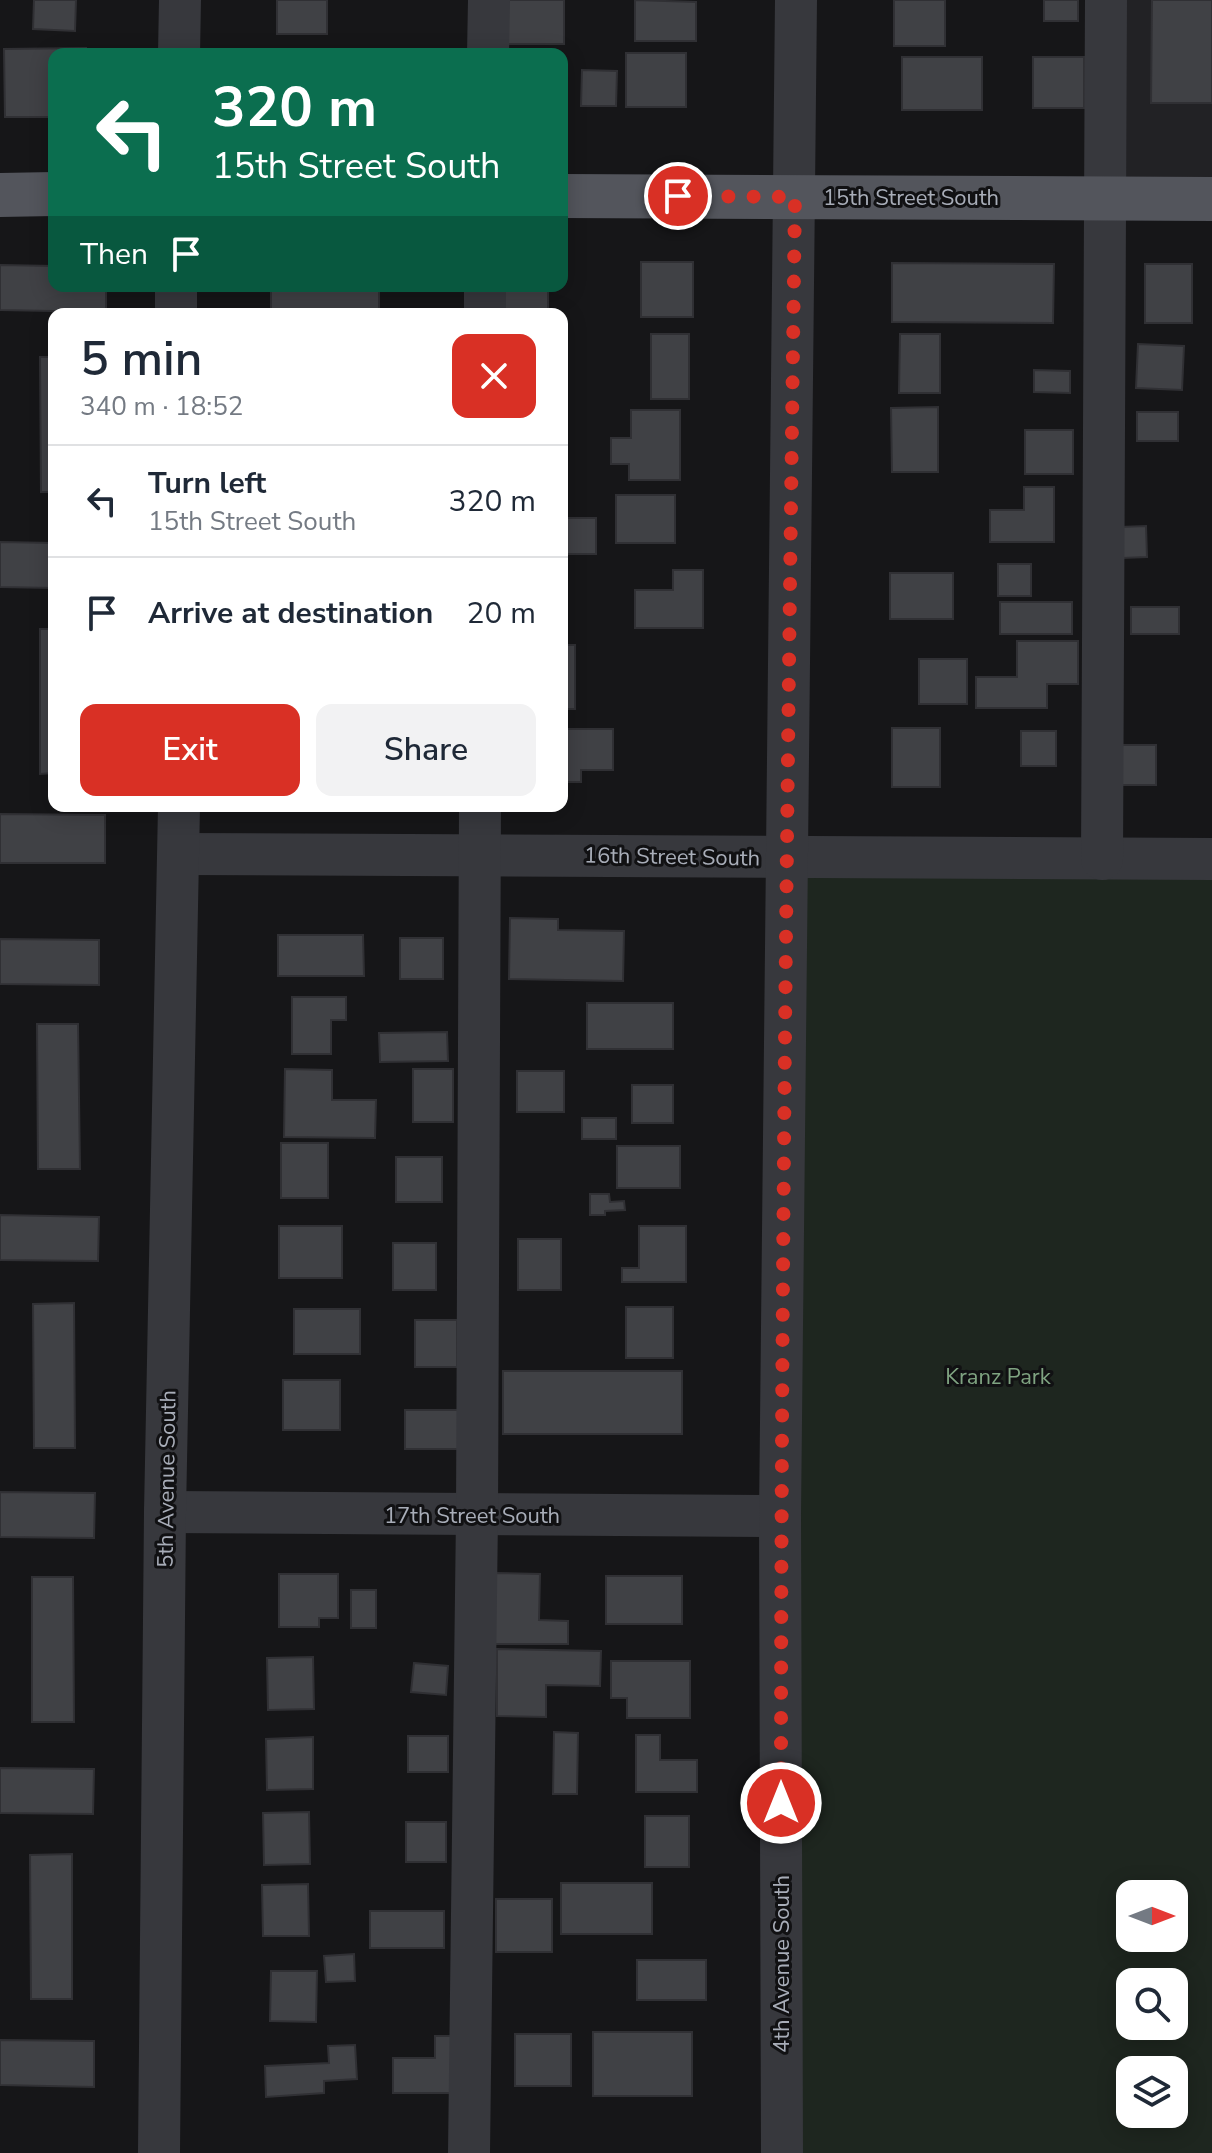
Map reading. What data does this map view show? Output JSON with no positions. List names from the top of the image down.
{
  "streets": {
    "main road": ["15th Street South"],
    "street": [
      "16th Street South",
      "5th Avenue South",
      "17th Street South",
      "4th Avenue South"
    ]
  },
  "crossings": [
    ["15th Street South", "4th Avenue South"],
    ["16th Street South", "5th Avenue South"],
    ["16th Street South", "4th Avenue South"],
    ["5th Avenue South", "17th Street South"],
    ["17th Street South", "4th Avenue South"]
  ],
  "parks": ["Kranz Park"],
  "north": "right",
  "page": {
    "turn": ["320 m", "15th Street South"],
    "then": "Then",
    "heading": ["5 min", "340 m · 18:52"],
    "list": [
      {
        "name": "Turn left",
        "note": "15th Street South",
        "value": "320 m"
      },
      {
        "name": "Arrive at destination",
        "value": "20 m"
      }
    ],
    "buttons": ["Exit", "Share"]
  }
}
